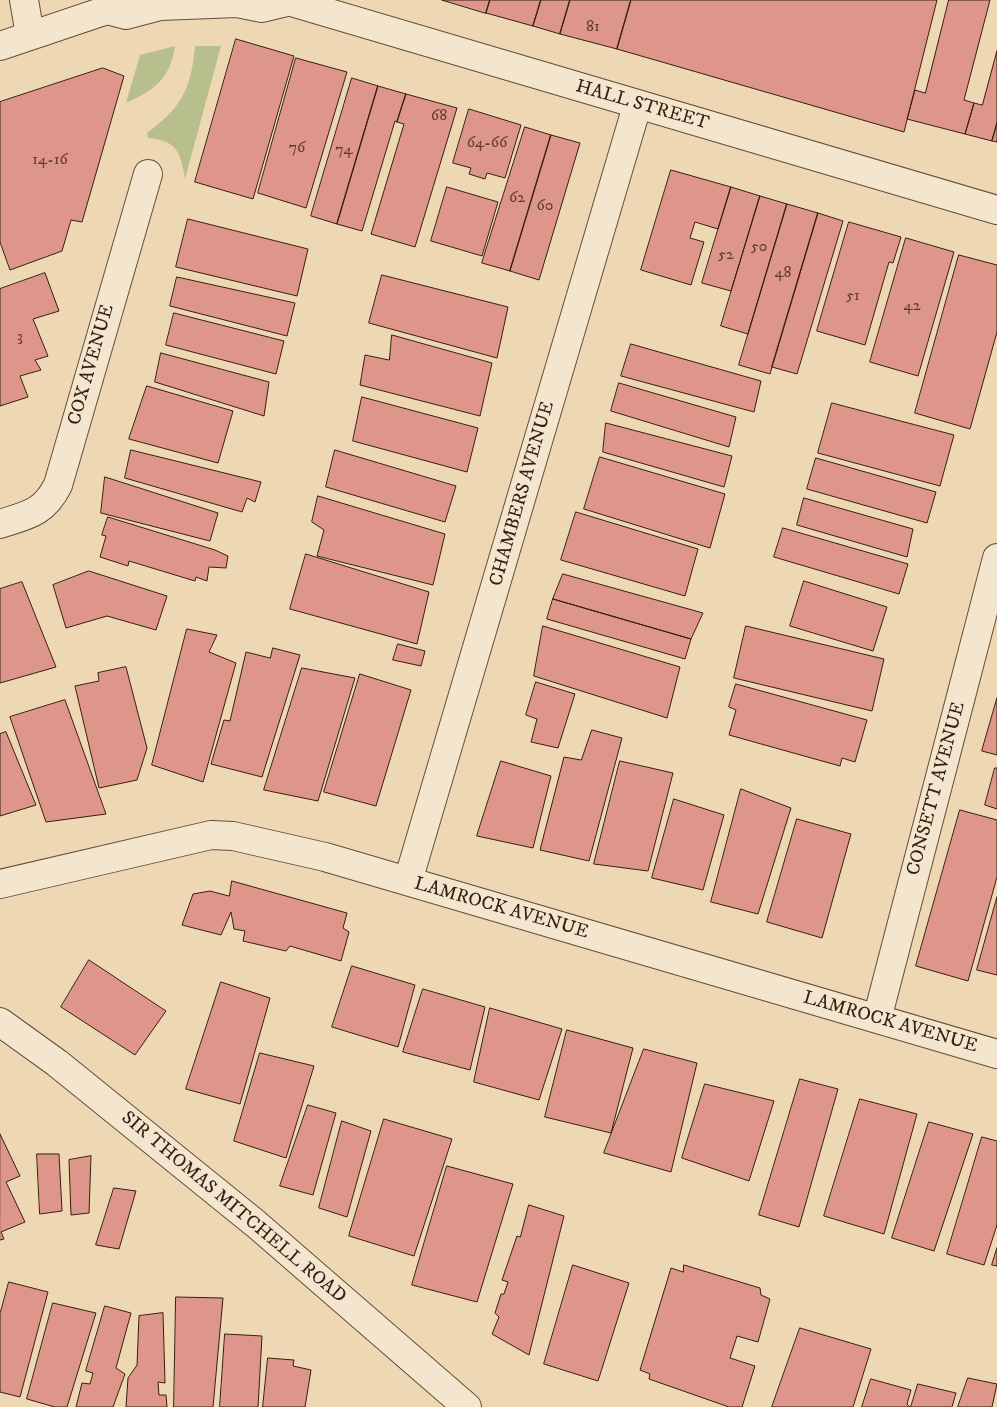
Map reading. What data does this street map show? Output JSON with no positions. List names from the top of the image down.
{
  "streets": {
    "street": [
      "HALL STREET",
      "COX AVENUE",
      "CHAMBERS AVENUE",
      "CONSETT AVENUE",
      "LAMROCK AVENUE",
      "SIR THOMAS MITCHELL ROAD"
    ]
  },
  "crossings": [
    ["HALL STREET", "CHAMBERS AVENUE"],
    ["CHAMBERS AVENUE", "LAMROCK AVENUE"],
    ["CONSETT AVENUE", "LAMROCK AVENUE"]
  ],
  "house_numbers": [
    "81",
    "68",
    "64-66",
    "76",
    "74",
    "14-16",
    "62",
    "60",
    "50",
    "52",
    "48",
    "51",
    "42",
    "3"
  ]
}
